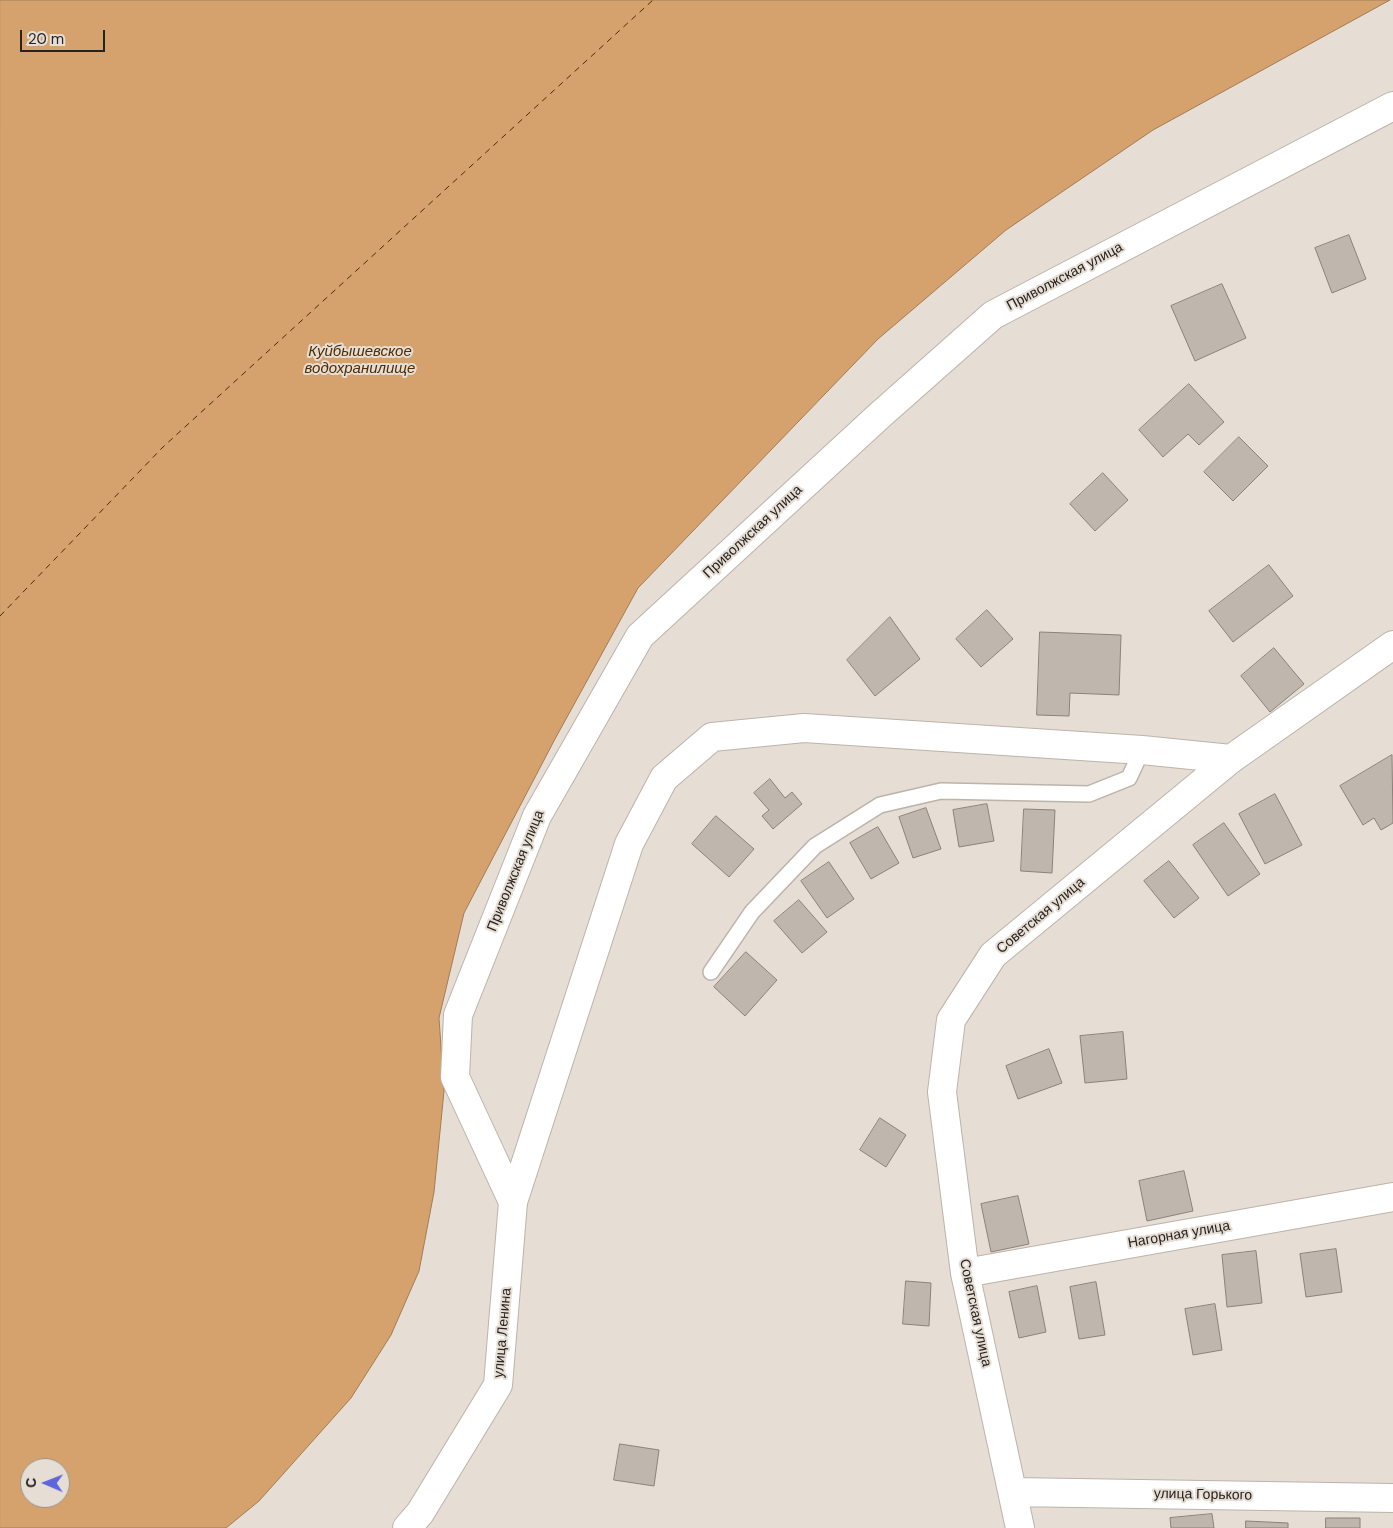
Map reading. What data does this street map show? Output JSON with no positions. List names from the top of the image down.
{
  "streets": {
    "street": [
      "Приволжская улица",
      "Советская улица",
      "Нагорная улица",
      "улица Ленина",
      "улица Горького"
    ]
  },
  "crossings": [
    ["Приволжская улица", "улица Ленина"],
    ["Советская улица", "Нагорная улица"],
    ["Советская улица", "улица Ленина"],
    ["Советская улица", "улица Горького"]
  ],
  "water": ["Куйбышевское водохранилище"],
  "scale_bar": "20 m",
  "north": "left"
}
